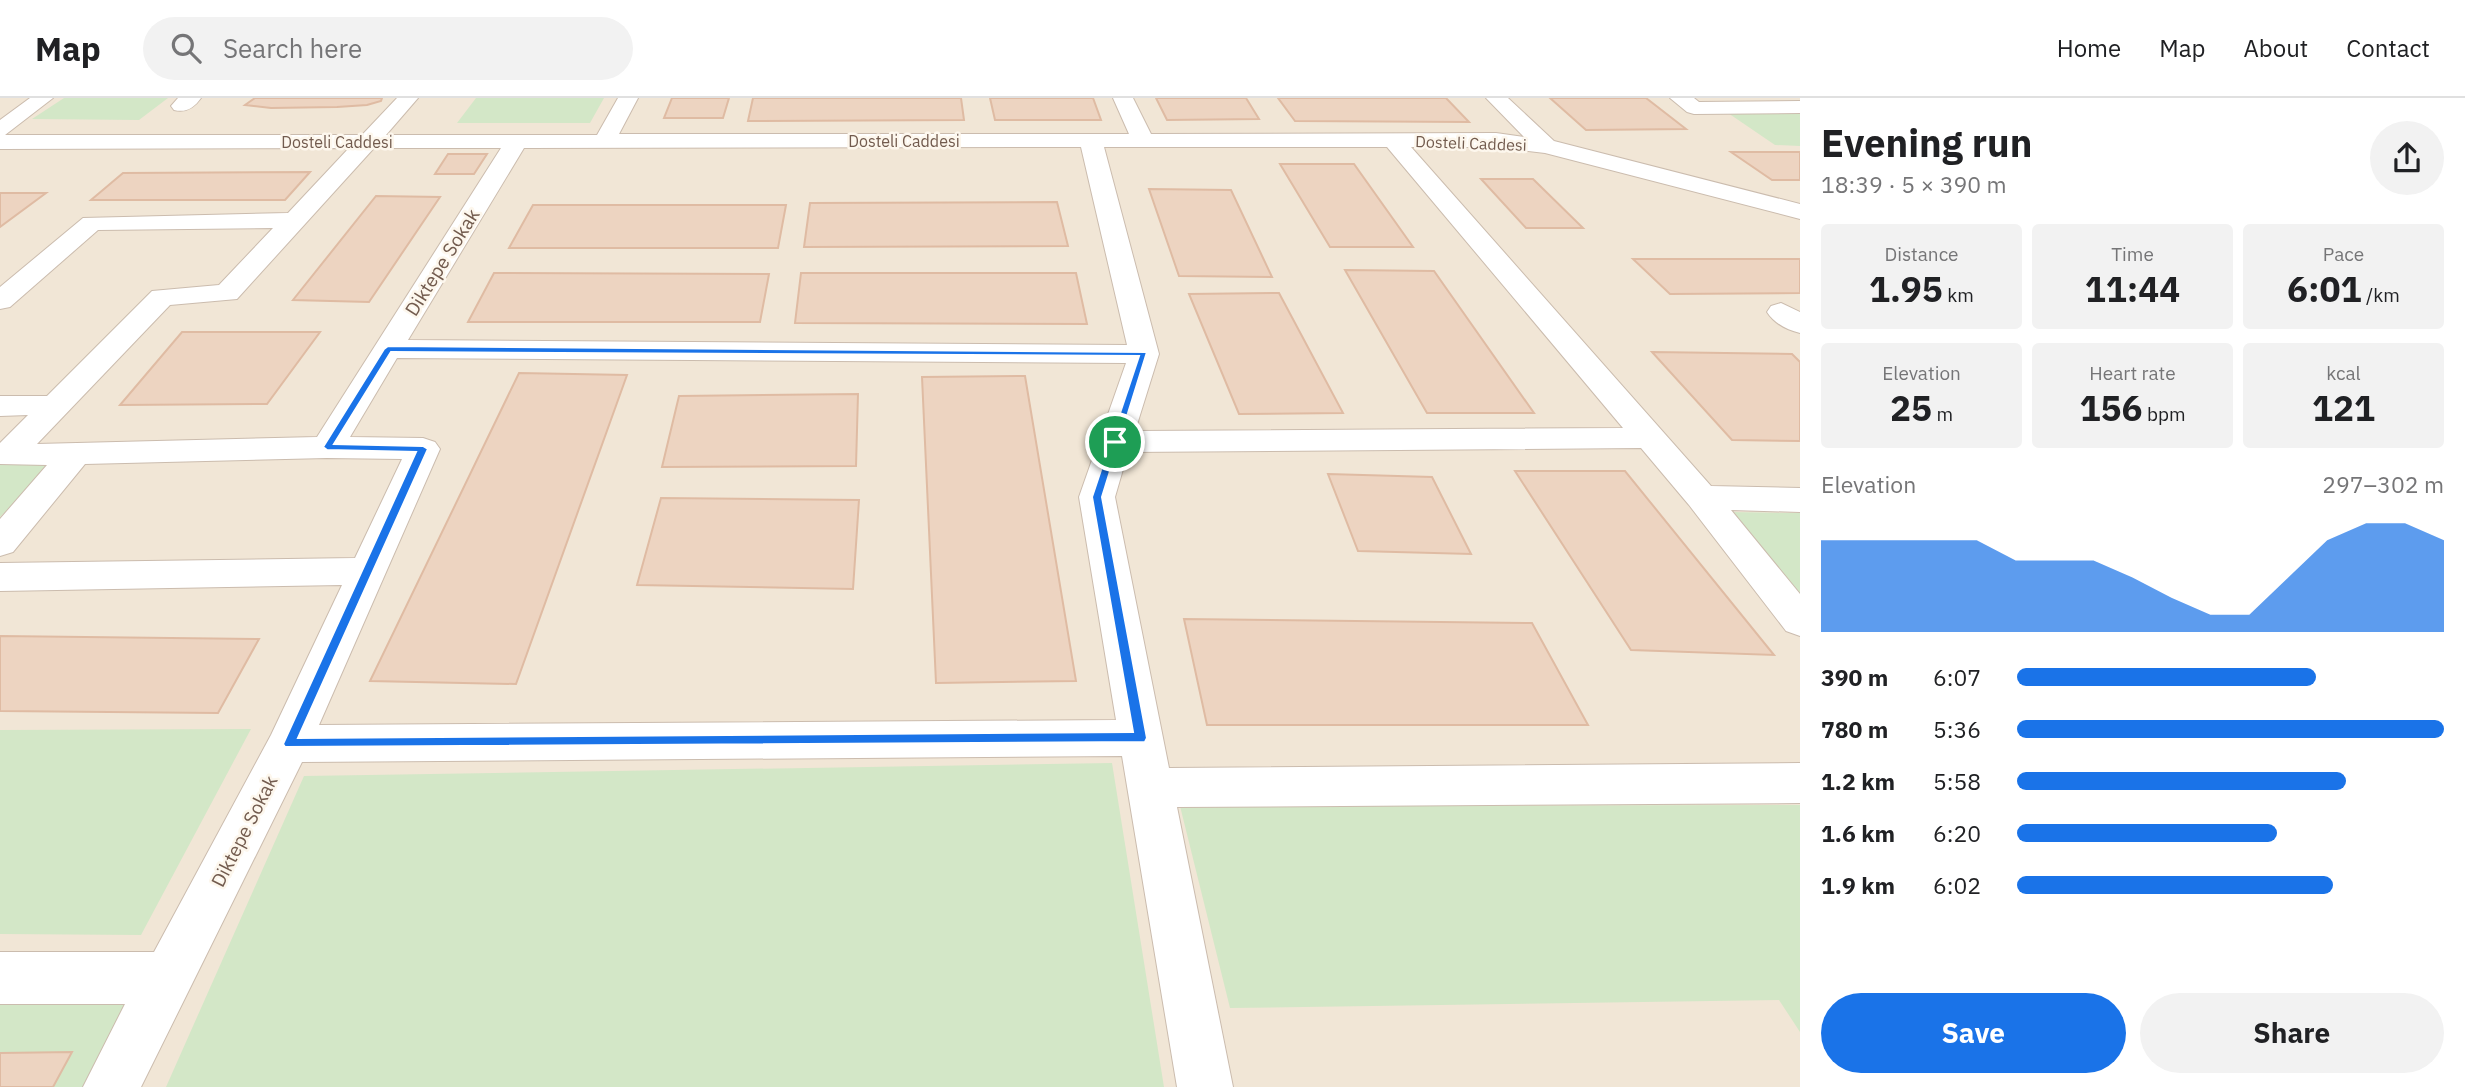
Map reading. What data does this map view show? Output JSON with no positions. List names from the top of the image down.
{
  "streets": {
    "street": ["Dosteli Caddesi", "Diktepe Sokak"]
  },
  "crossings": [
    ["Dosteli Caddesi", "Diktepe Sokak"]
  ],
  "page": {
    "header": "Map",
    "search": "Search here",
    "nav": [
      "Home",
      "Map",
      "About",
      "Contact"
    ],
    "heading": ["Evening run", "18:39 · 5 × 390 m"],
    "stats": [
      ["Distance", "1.95 km"],
      ["Time", "11:44"],
      ["Pace", "6:01 /km"],
      ["Elevation", "25 m"],
      ["Heart rate", "156 bpm"],
      ["kcal", "121"]
    ],
    "chart": ["Elevation", "297–302 m"],
    "list": [
      {
        "name": "390 m",
        "note": "6:07"
      },
      {
        "name": "780 m",
        "note": "5:36"
      },
      {
        "name": "1.2 km",
        "note": "5:58"
      },
      {
        "name": "1.6 km",
        "note": "6:20"
      },
      {
        "name": "1.9 km",
        "note": "6:02"
      }
    ],
    "buttons": ["Save", "Share"]
  }
}
